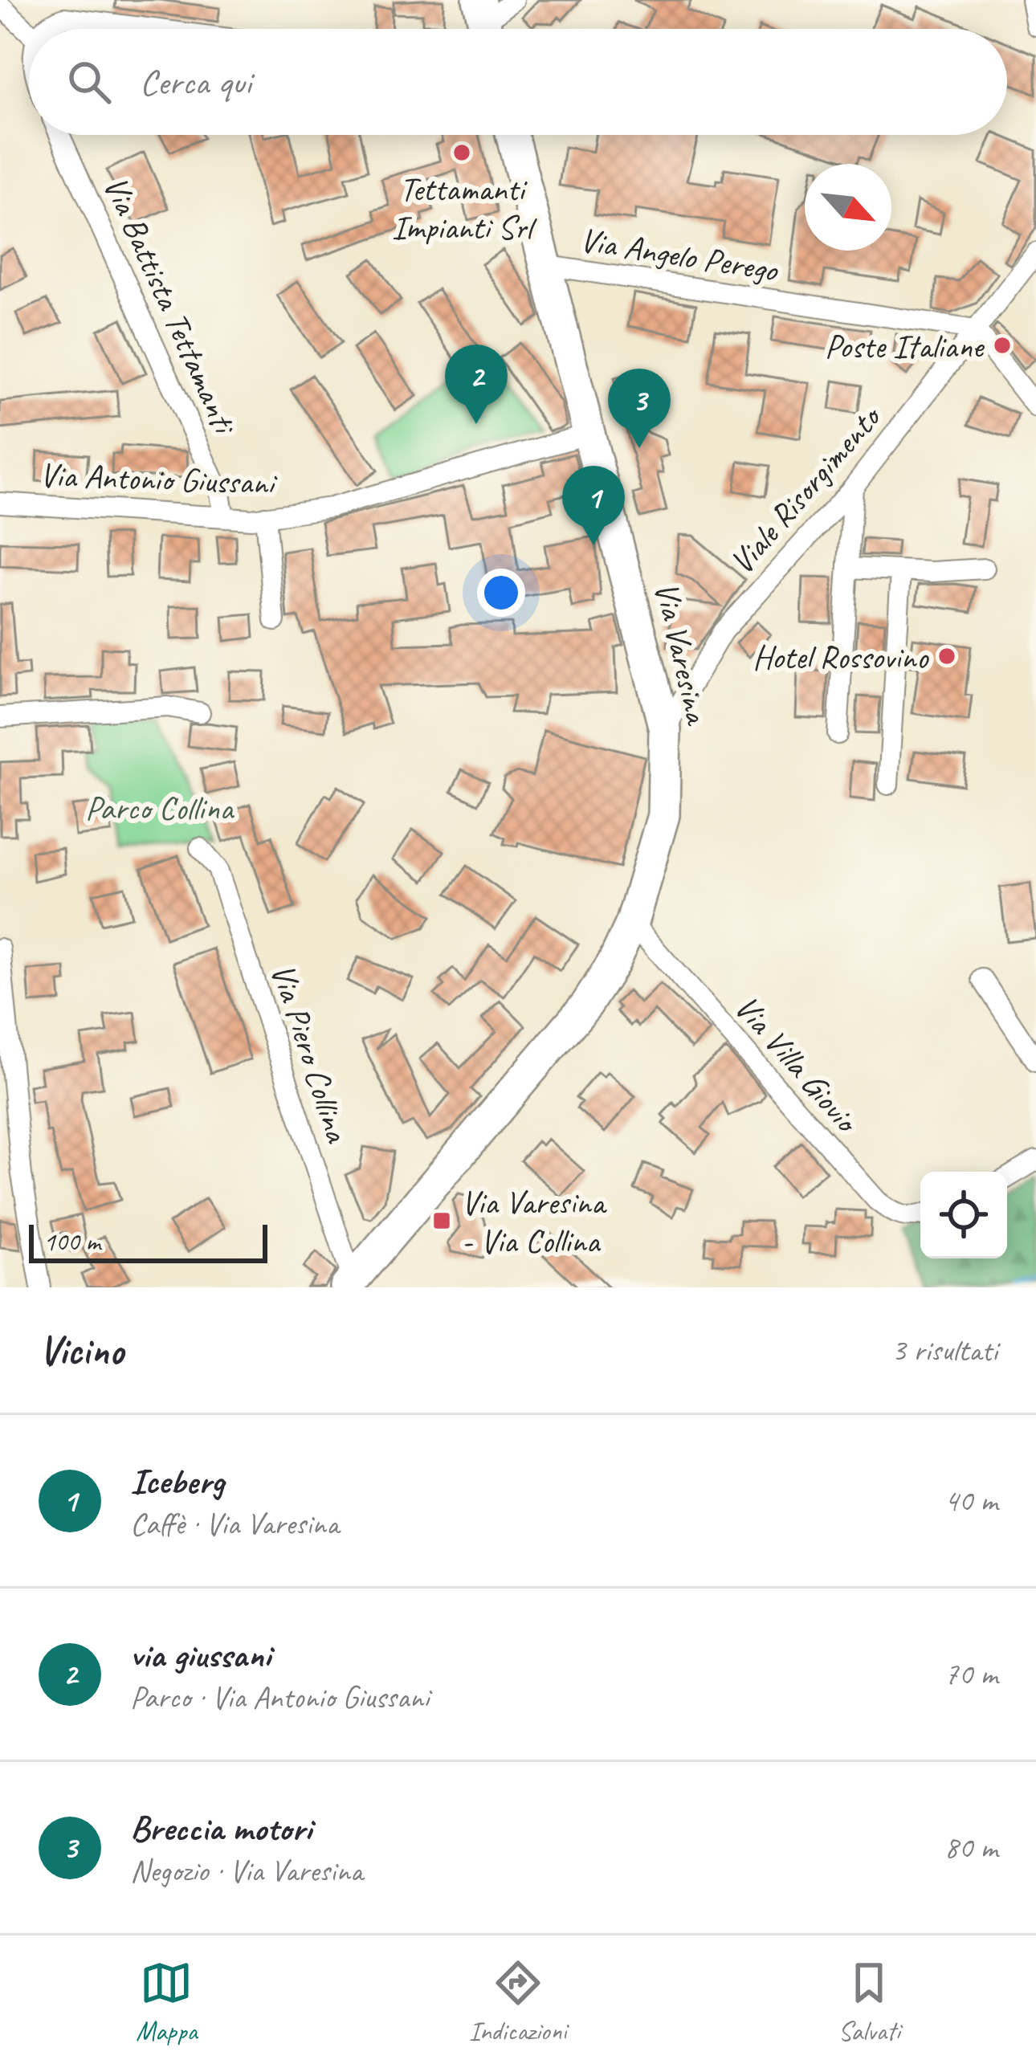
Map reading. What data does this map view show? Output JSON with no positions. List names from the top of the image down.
{
  "streets": {
    "main road": ["Via Varesina"],
    "street": [
      "Via Angelo Perego",
      "Via Battista Tettamanti",
      "Via Antonio Giussani",
      "Viale Risorgimento",
      "Via Piero Collina",
      "Via Villa Giovio"
    ]
  },
  "crossings": [
    ["Via Angelo Perego", "Viale Risorgimento"],
    ["Via Angelo Perego", "Via Varesina"],
    ["Via Battista Tettamanti", "Via Antonio Giussani"],
    ["Via Antonio Giussani", "Via Varesina"],
    ["Viale Risorgimento", "Via Varesina"],
    ["Via Varesina", "Via Piero Collina"],
    ["Via Varesina", "Via Villa Giovio"]
  ],
  "parks": ["Parco Collina"],
  "places": {
    "other": ["Tettamanti Impianti Srl", "Poste Italiane", "Hotel Rossovino"],
    "transit": ["Via Varesina - Via Collina"]
  },
  "scale_bar": "100 m",
  "north": "bottom right",
  "page": {
    "search": "Cerca qui",
    "pins": ["2", "3", "1"],
    "scale": "100 m",
    "heading": ["Vicino", "3 risultati"],
    "list": [
      {
        "mark": "1",
        "name": "Iceberg",
        "note": "Caffè · Via Varesina",
        "value": "40 m"
      },
      {
        "mark": "2",
        "name": "via giussani",
        "note": "Parco · Via Antonio Giussani",
        "value": "70 m"
      },
      {
        "mark": "3",
        "name": "Breccia motori",
        "note": "Negozio · Via Varesina",
        "value": "80 m"
      }
    ],
    "nav": ["Mappa", "Indicazioni", "Salvati"]
  }
}
